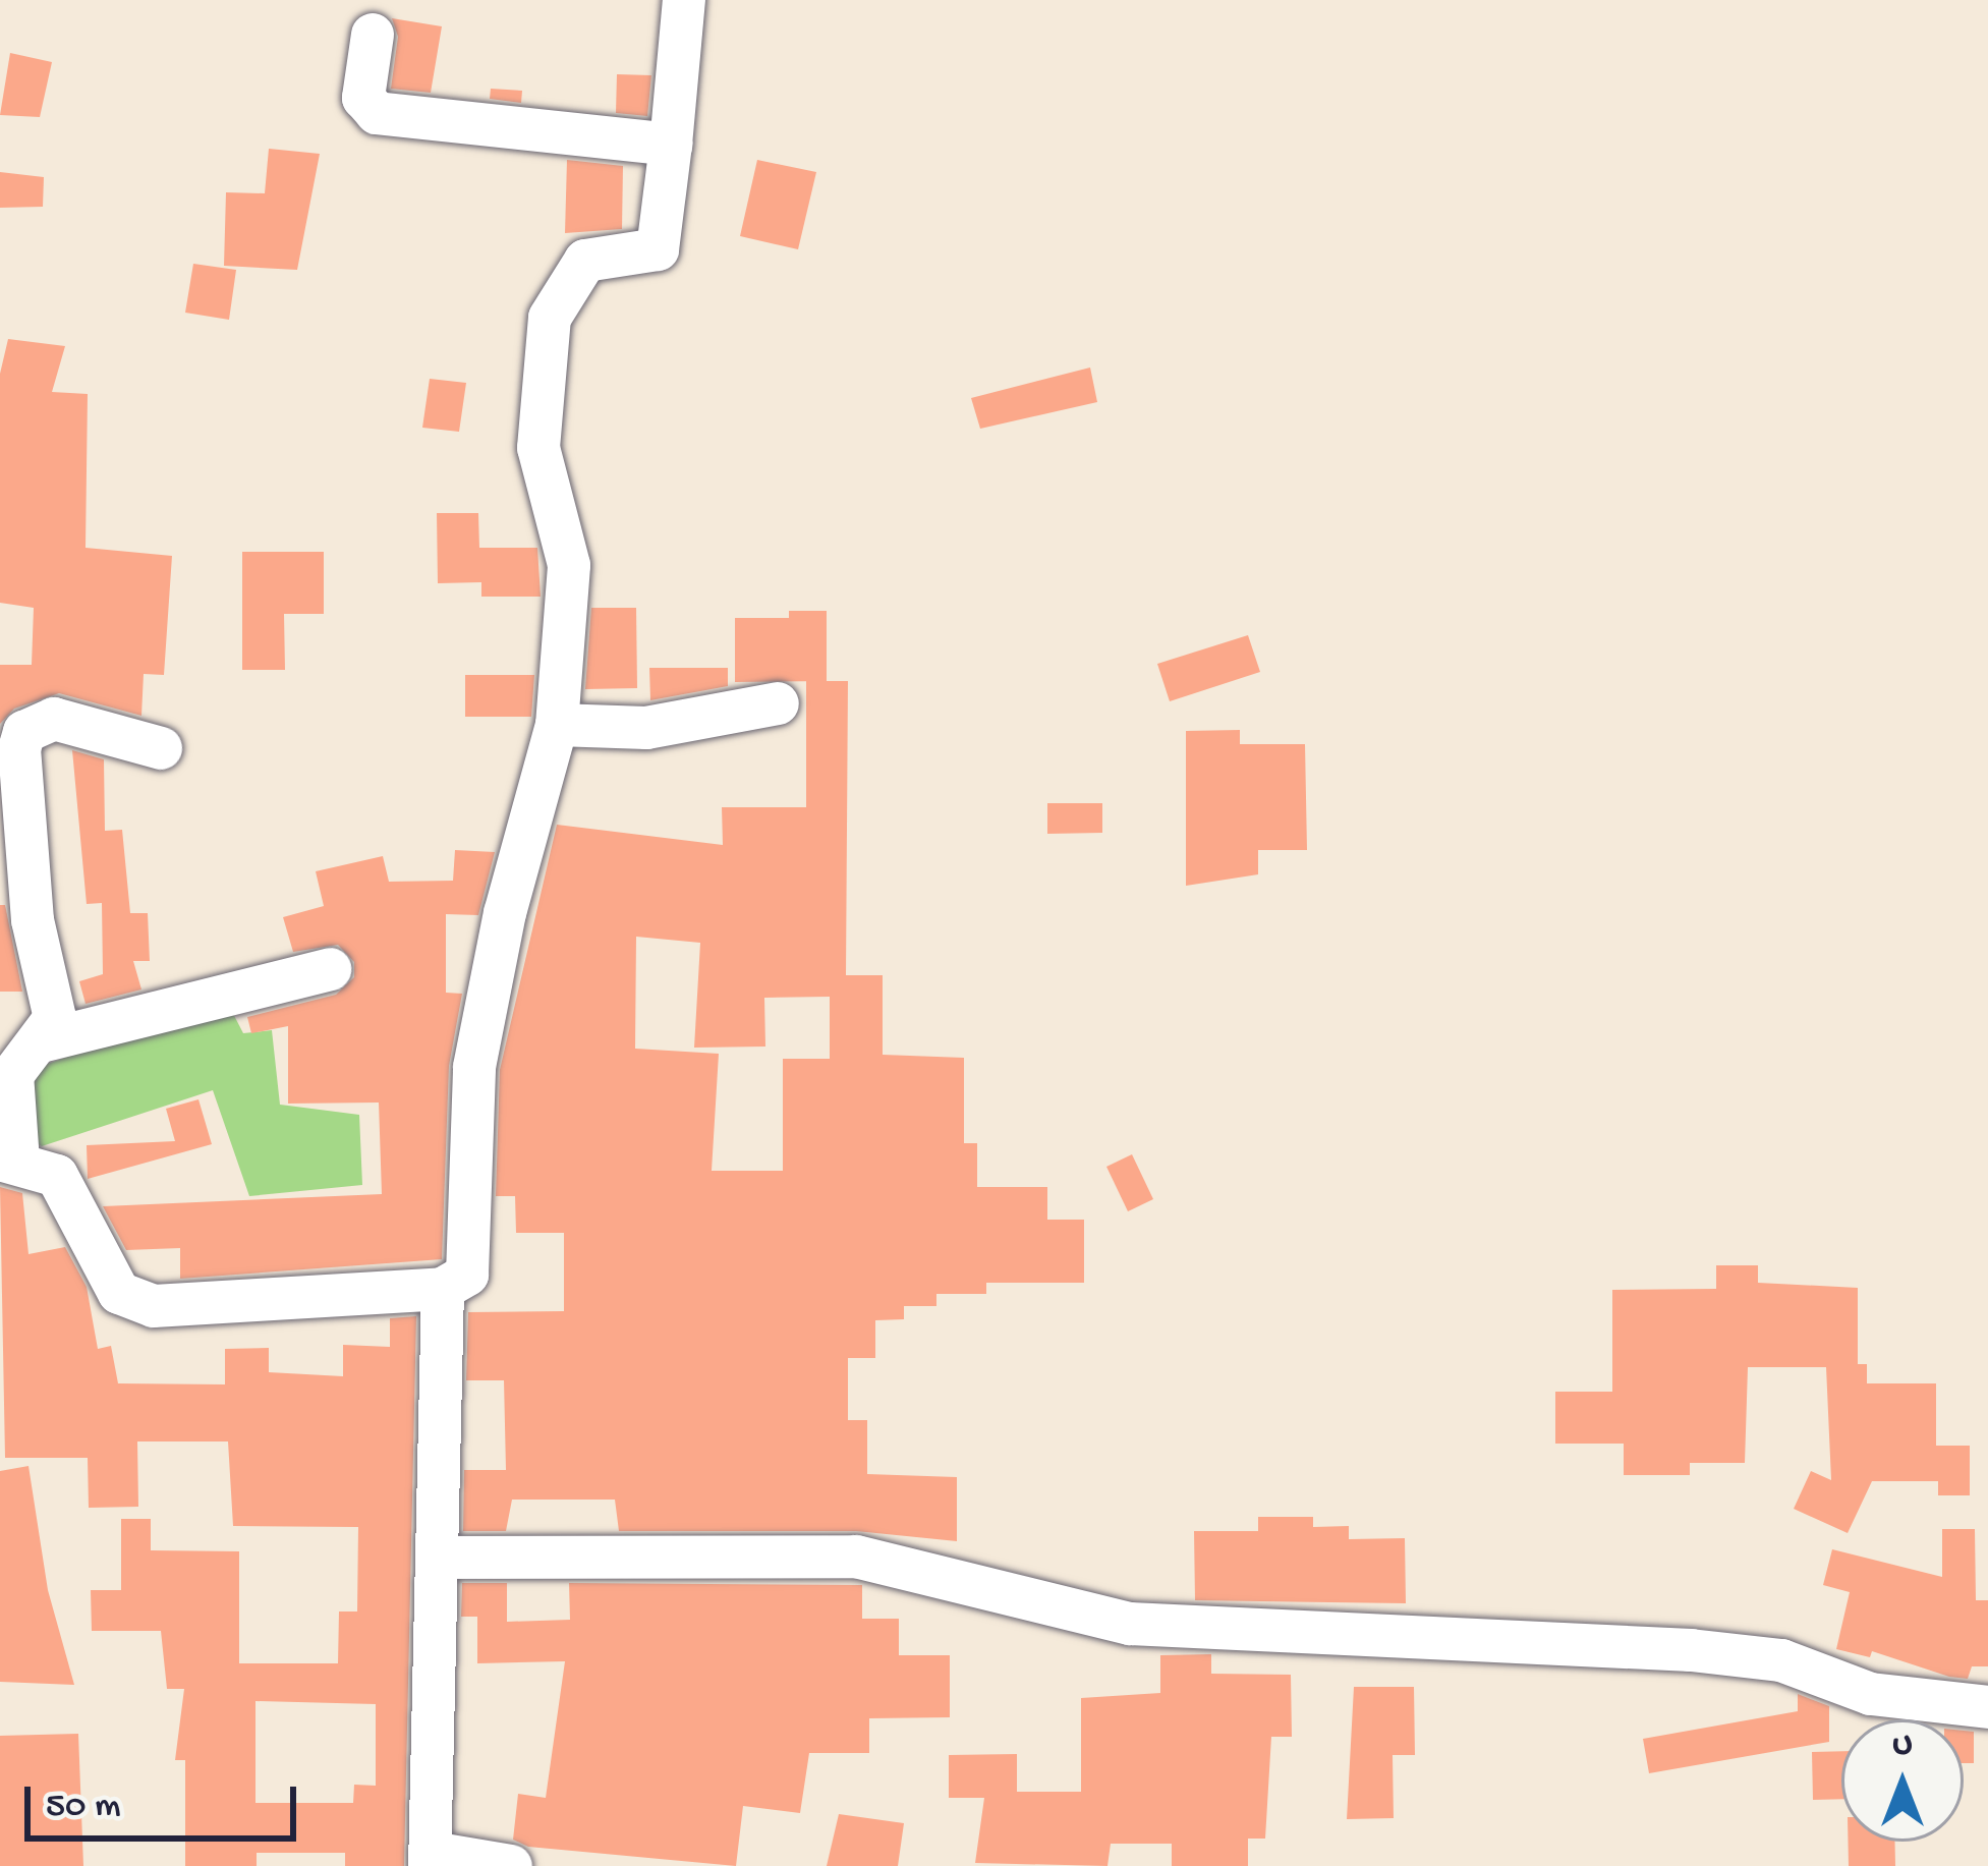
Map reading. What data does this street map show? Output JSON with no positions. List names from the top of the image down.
{
  "scale_bar": "50 m",
  "north": "top"
}
